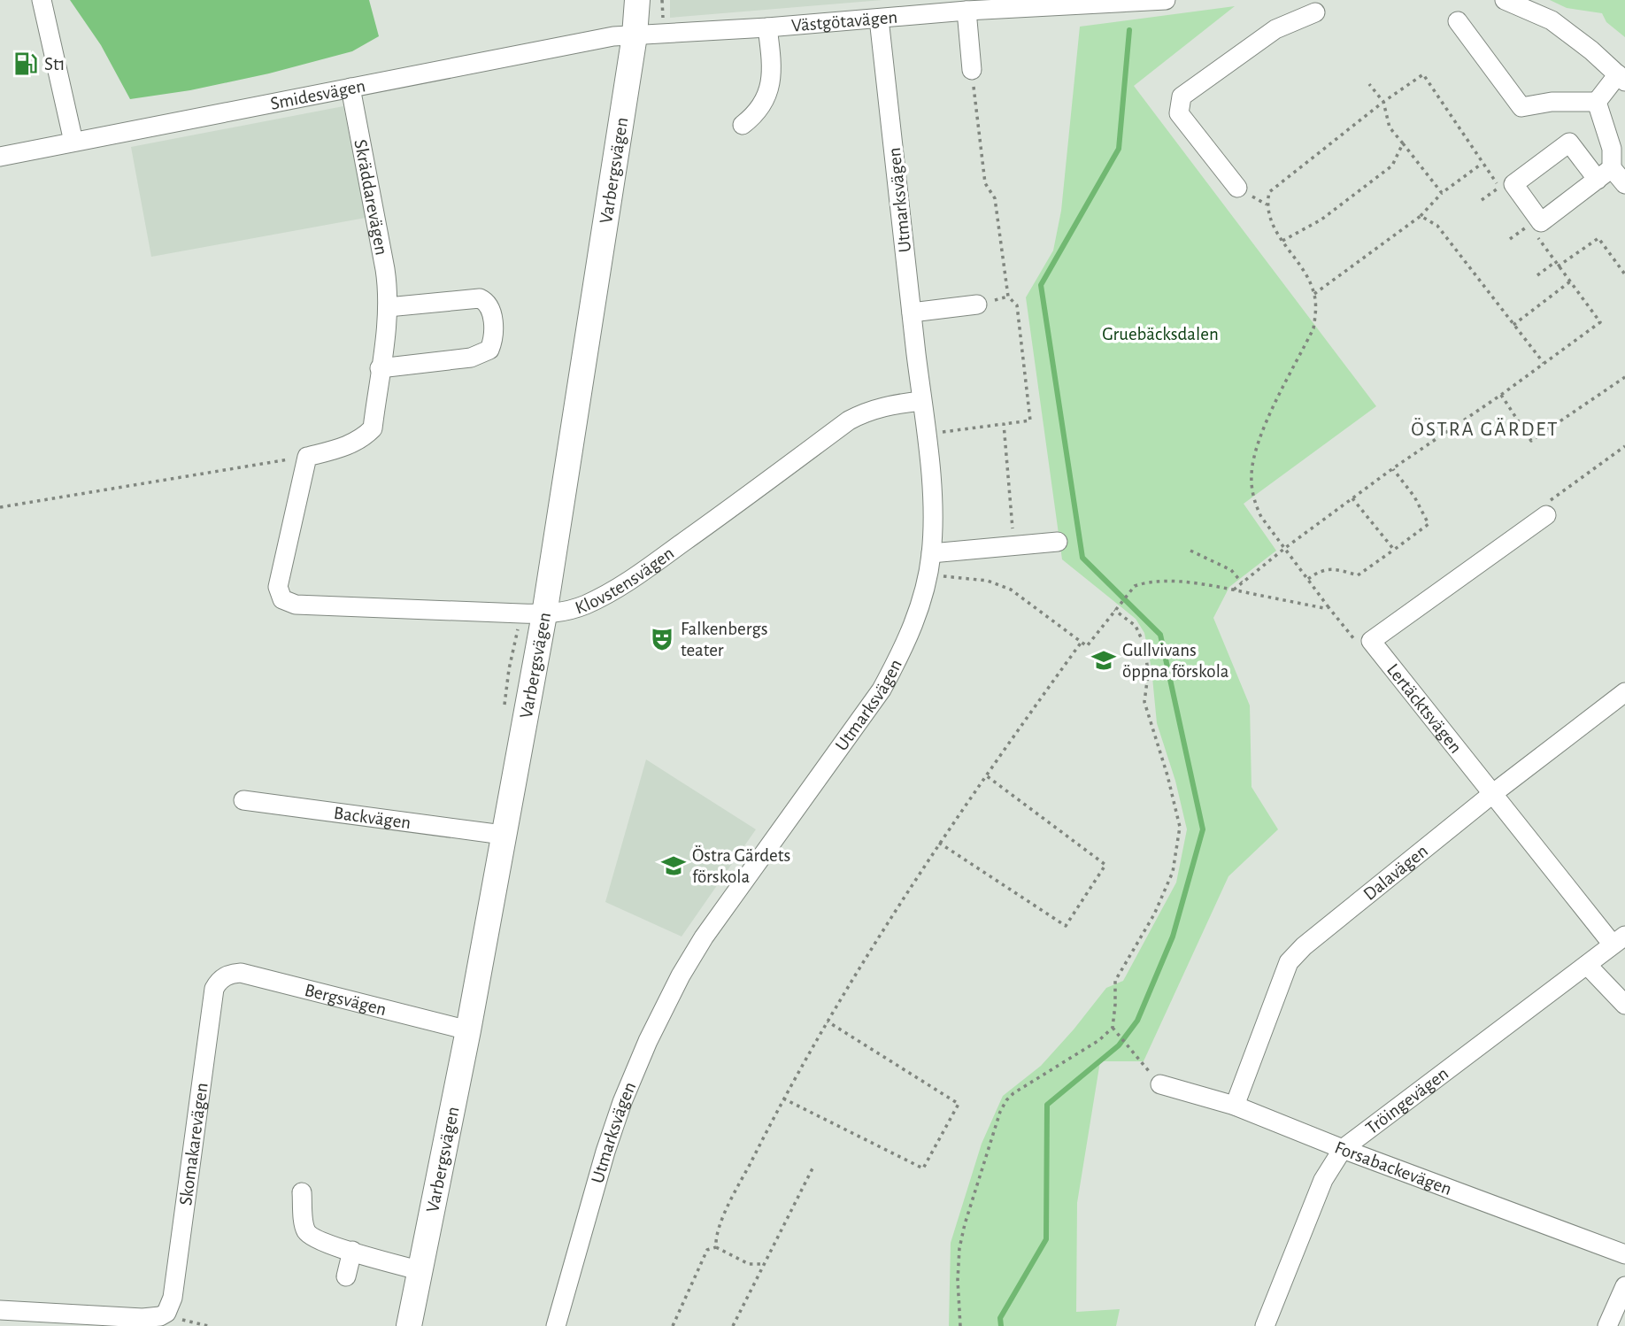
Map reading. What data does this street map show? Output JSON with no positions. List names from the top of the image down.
{
  "streets": {
    "main road": ["Varbergsvägen"],
    "street": [
      "Västgötavägen",
      "Smidesvägen",
      "Skräddarevägen",
      "Utmarksvägen",
      "Klovstensvägen",
      "Lertäcktsvägen",
      "Backvägen",
      "Dalavägen",
      "Bergsvägen",
      "Tröingevägen",
      "Skomakarevägen",
      "Forsabackevägen"
    ]
  },
  "crossings": [
    ["Västgötavägen", "Smidesvägen"],
    ["Västgötavägen", "Varbergsvägen"],
    ["Västgötavägen", "Utmarksvägen"],
    ["Smidesvägen", "Varbergsvägen"],
    ["Smidesvägen", "Skräddarevägen"],
    ["Varbergsvägen", "Klovstensvägen"],
    ["Varbergsvägen", "Backvägen"],
    ["Varbergsvägen", "Bergsvägen"],
    ["Skräddarevägen", "Klovstensvägen"],
    ["Utmarksvägen", "Klovstensvägen"],
    ["Lertäcktsvägen", "Dalavägen"],
    ["Lertäcktsvägen", "Tröingevägen"],
    ["Dalavägen", "Forsabackevägen"],
    ["Bergsvägen", "Skomakarevägen"],
    ["Tröingevägen", "Forsabackevägen"]
  ],
  "districts": ["ÖSTRA GÄRDET"],
  "parks": ["Gruebäcksdalen"],
  "places": {
    "fuel station": ["St1"],
    "theatre": ["Falkenbergs teater"],
    "school or university": ["Gullvivans öppna förskola", "Östra Gärdets förskola"]
  }
}
